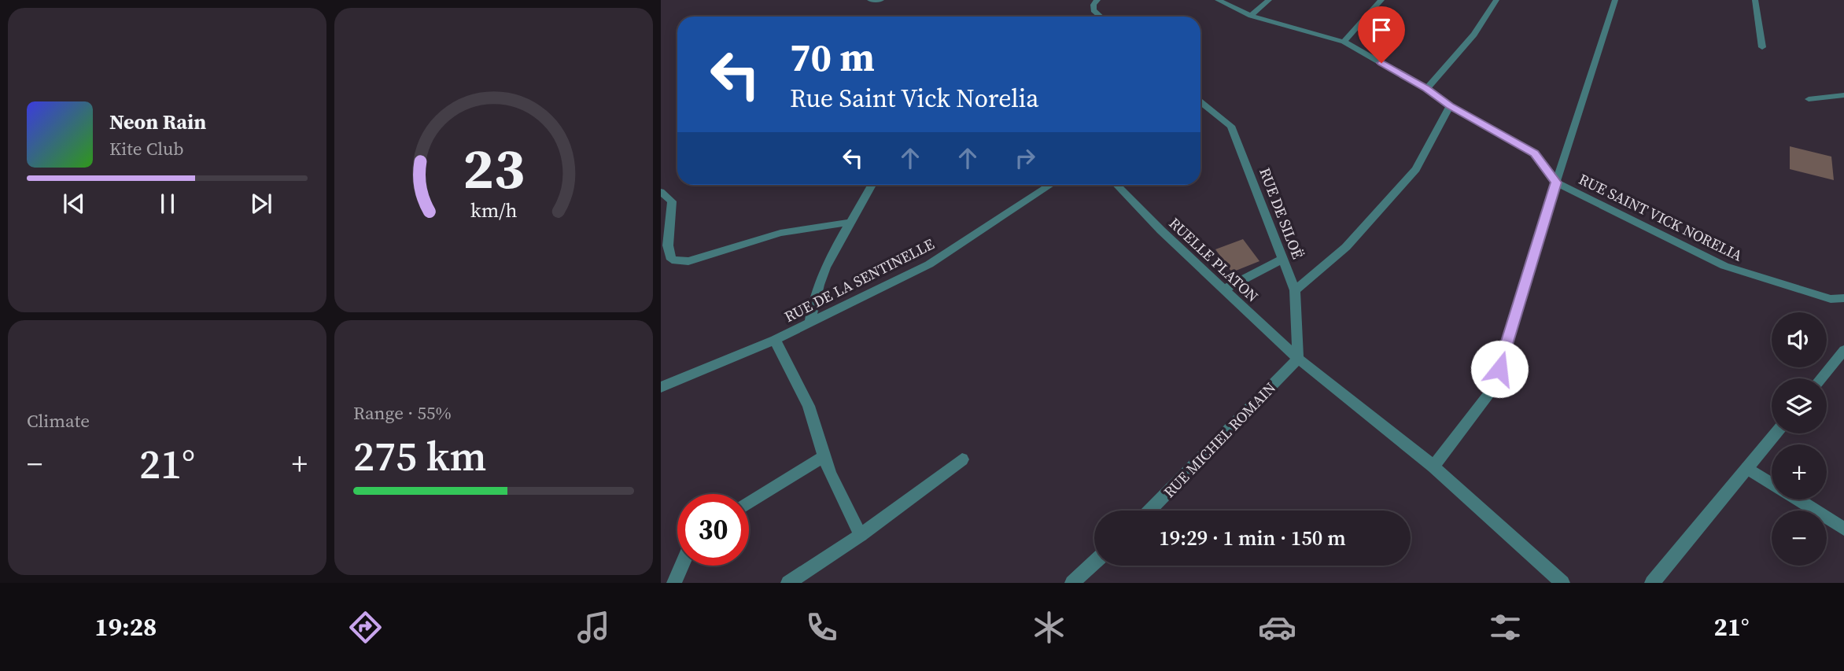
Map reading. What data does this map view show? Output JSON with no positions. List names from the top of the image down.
{
  "streets": {
    "street": [
      "RUE DE SILOË",
      "RUE SAINT VICK NORELIA",
      "RUELLE PLATON",
      "RUE DE LA SENTINELLE",
      "RUE MICHEL ROMAIN"
    ]
  },
  "crossings": [
    ["RUE DE SILOË", "RUELLE PLATON"],
    ["RUE DE SILOË", "RUE MICHEL ROMAIN"],
    ["RUELLE PLATON", "RUE MICHEL ROMAIN"]
  ],
  "page": {
    "turn": ["70 m", "Rue Saint Vick Norelia"],
    "song": ["Neon Rain", "Kite Club"],
    "map_buttons": ["+", "−"],
    "tile": [
      "Climate",
      ["Range · 55%", "275 km"]
    ],
    "heat": ["−", "21°", "+"],
    "limit": "30",
    "trip": "19:29 · 1 min · 150 m",
    "tabs": ["19:28", "21°"],
    "gauge": ["23", "km/h"]
  }
}
